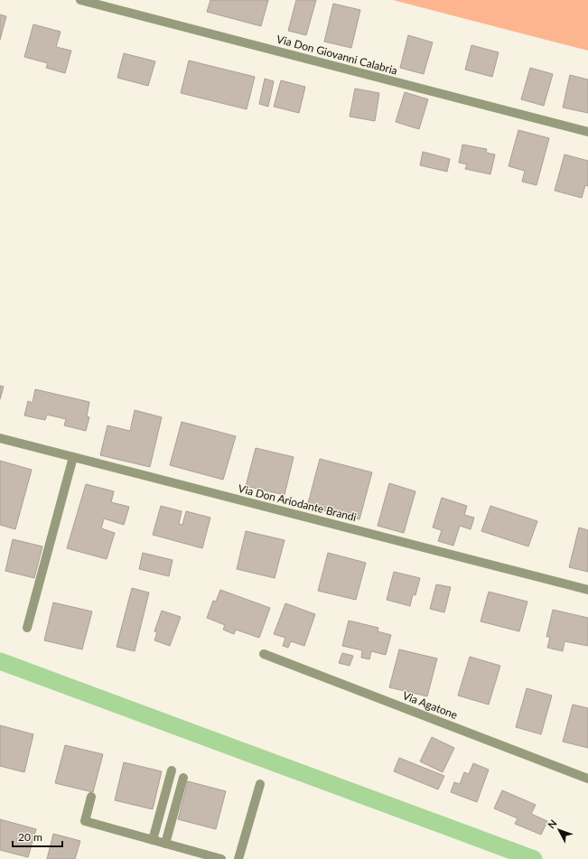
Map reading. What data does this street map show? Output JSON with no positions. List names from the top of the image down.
{
  "streets": {
    "street": ["Via Don Giovanni Calabria", "Via Don Ariodante Brandi", "Via Agatone"]
  },
  "scale_bar": "20 m",
  "north": "top left"
}
